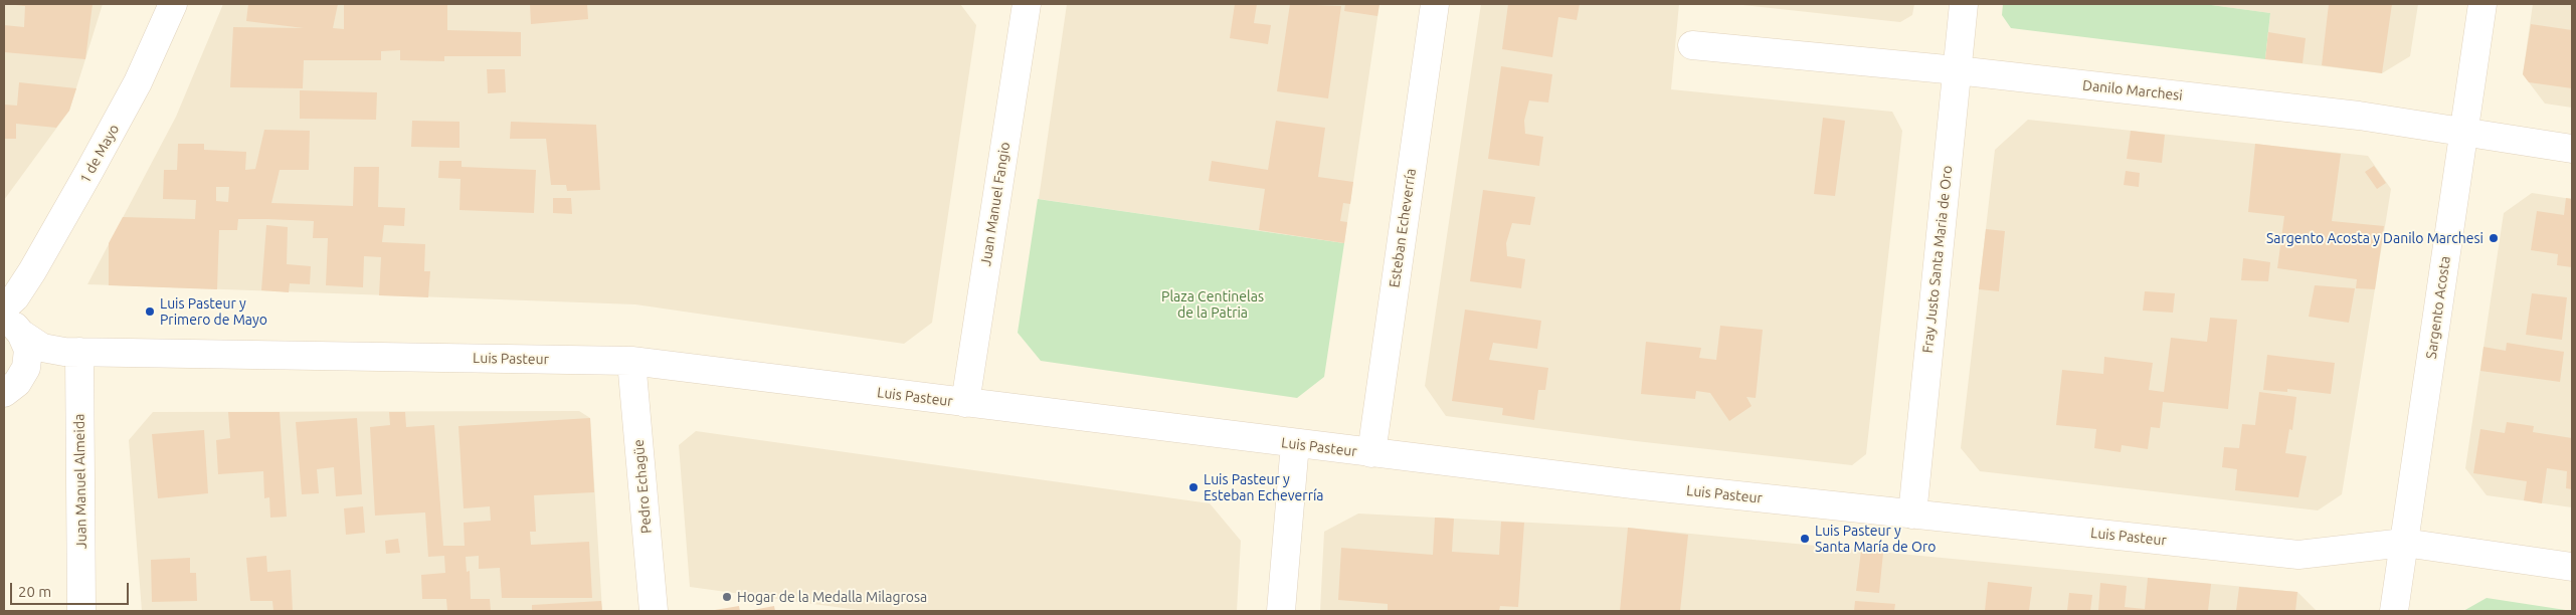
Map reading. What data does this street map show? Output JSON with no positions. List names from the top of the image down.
{
  "streets": {
    "street": [
      "Danilo Marchesi",
      "1 de Mayo",
      "Juan Manuel Fangio",
      "Esteban Echeverría",
      "Fray Justo Santa Maria de Oro",
      "Sargento Acosta",
      "Luis Pasteur",
      "Juan Manuel Almeida",
      "Pedro Echagüe"
    ]
  },
  "crossings": [
    ["Danilo Marchesi", "Fray Justo Santa Maria de Oro"],
    ["Danilo Marchesi", "Sargento Acosta"],
    ["1 de Mayo", "Luis Pasteur"],
    ["Juan Manuel Fangio", "Luis Pasteur"],
    ["Esteban Echeverría", "Luis Pasteur"],
    ["Fray Justo Santa Maria de Oro", "Luis Pasteur"],
    ["Sargento Acosta", "Luis Pasteur"],
    ["Luis Pasteur", "Juan Manuel Almeida"],
    ["Luis Pasteur", "Pedro Echagüe"]
  ],
  "parks": ["Plaza Centinelas de la Patria"],
  "places": [
    "Sargento Acosta y Danilo Marchesi",
    "Luis Pasteur y Primero de Mayo",
    "Luis Pasteur y Esteban Echeverría",
    "Luis Pasteur y Santa María de Oro",
    "Hogar de la Medalla Milagrosa"
  ],
  "scale_bar": "20 m"
}
